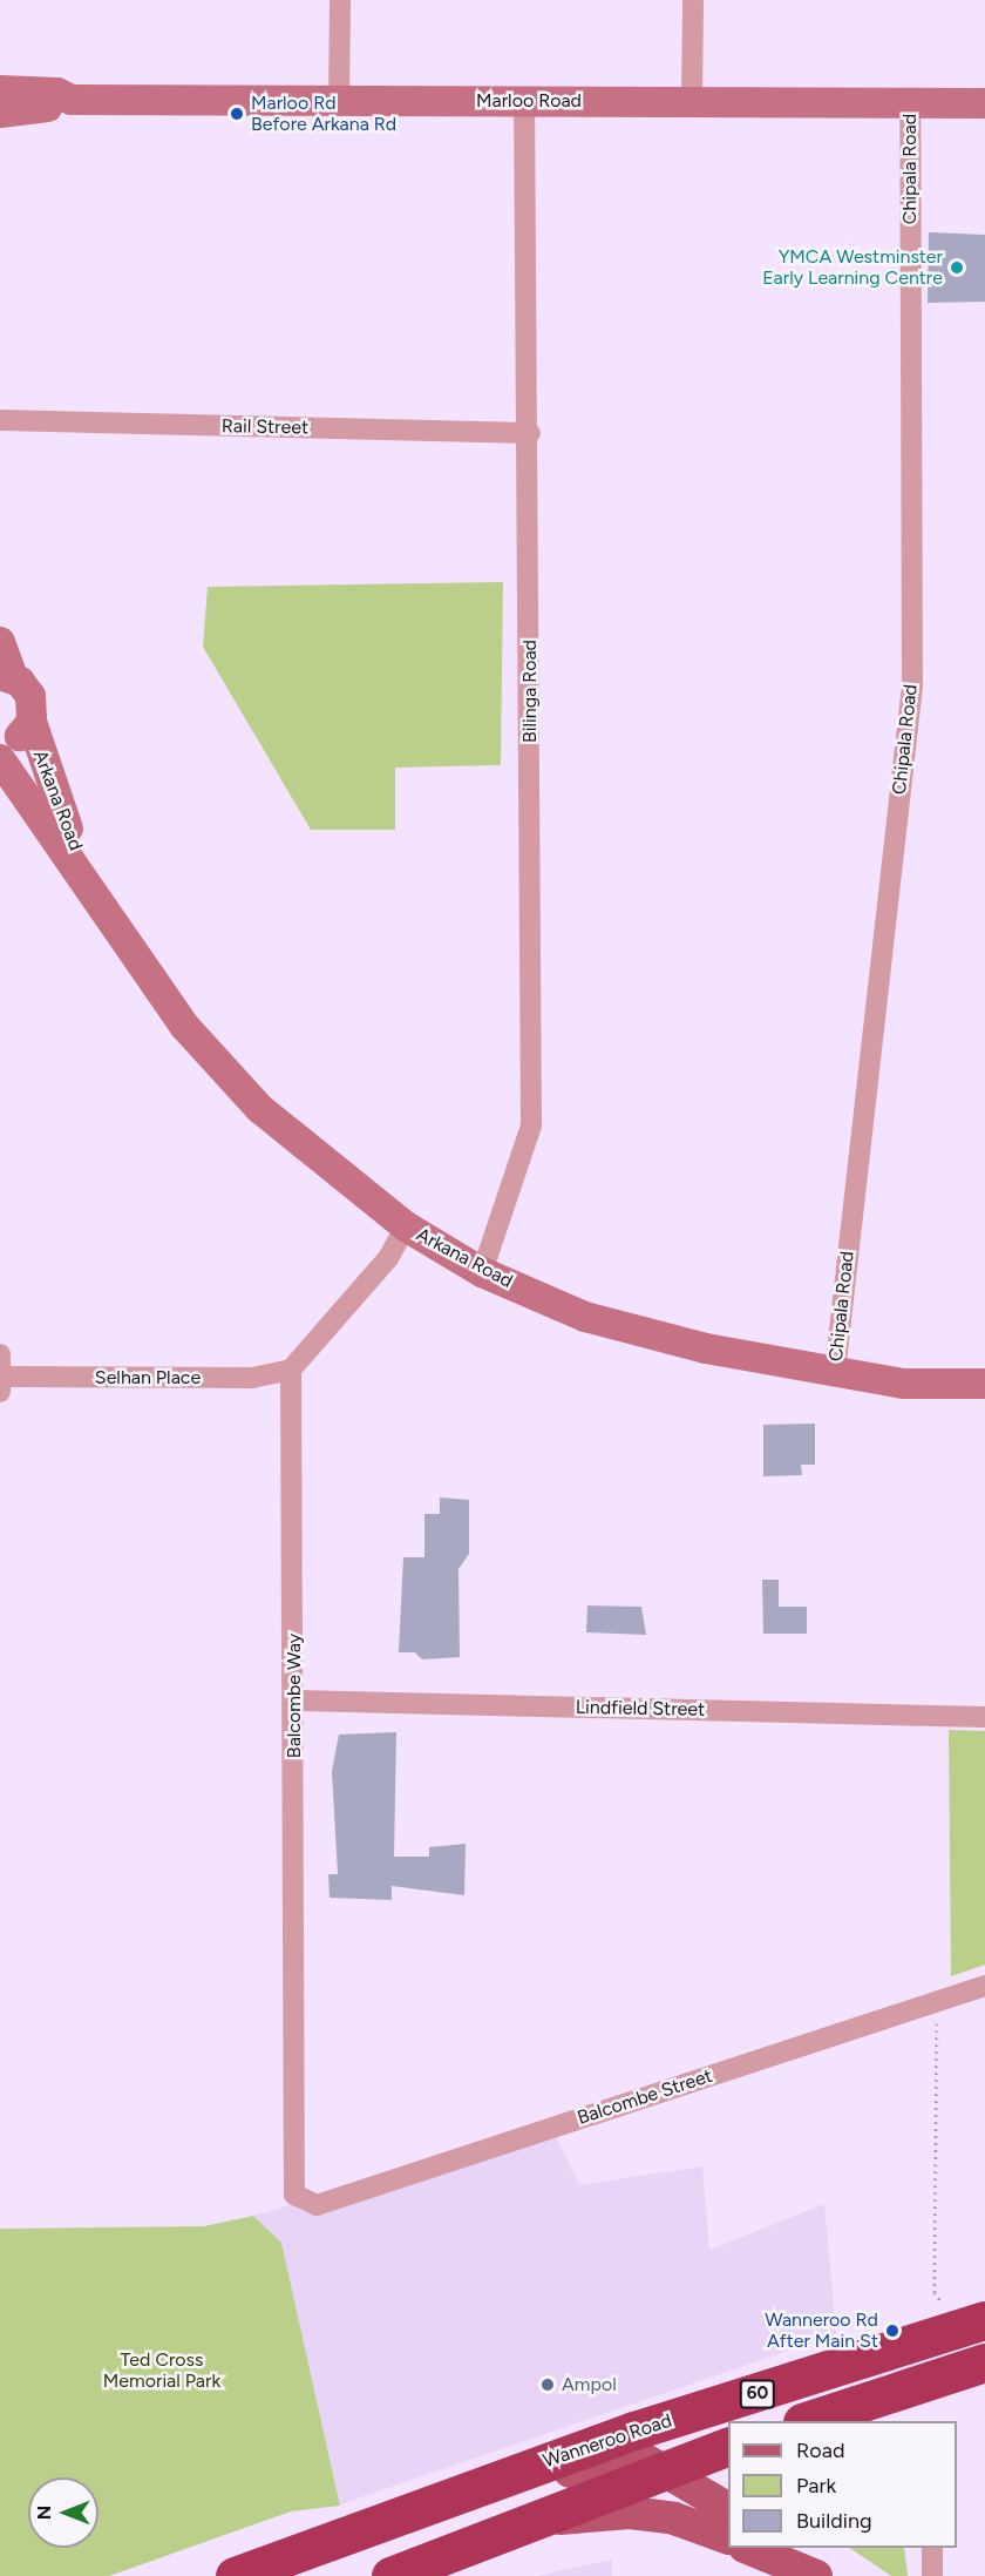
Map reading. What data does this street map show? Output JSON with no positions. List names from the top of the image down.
{
  "streets": {
    "highway": ["60", "Wanneroo Road"],
    "main road": ["Marloo Road", "Arkana Road"],
    "street": [
      "Chipala Road",
      "Rail Street",
      "Bilinga Road",
      "Selhan Place",
      "Balcombe Way",
      "Lindfield Street",
      "Balcombe Street"
    ]
  },
  "crossings": [
    ["Marloo Road", "Chipala Road"],
    ["Marloo Road", "Bilinga Road"],
    ["Chipala Road", "Arkana Road"],
    ["Rail Street", "Bilinga Road"],
    ["Bilinga Road", "Arkana Road"],
    ["Selhan Place", "Balcombe Way"],
    ["Balcombe Way", "Lindfield Street"],
    ["Balcombe Way", "Balcombe Street"]
  ],
  "parks": ["Ted Cross Memorial Park"],
  "places": [
    "Marloo Rd Before Arkana Rd",
    "YMCA Westminster Early Learning Centre",
    "Wanneroo Rd After Main St",
    "Ampol"
  ],
  "legend": ["Road", "Park", "Building"],
  "north": "left"
}
